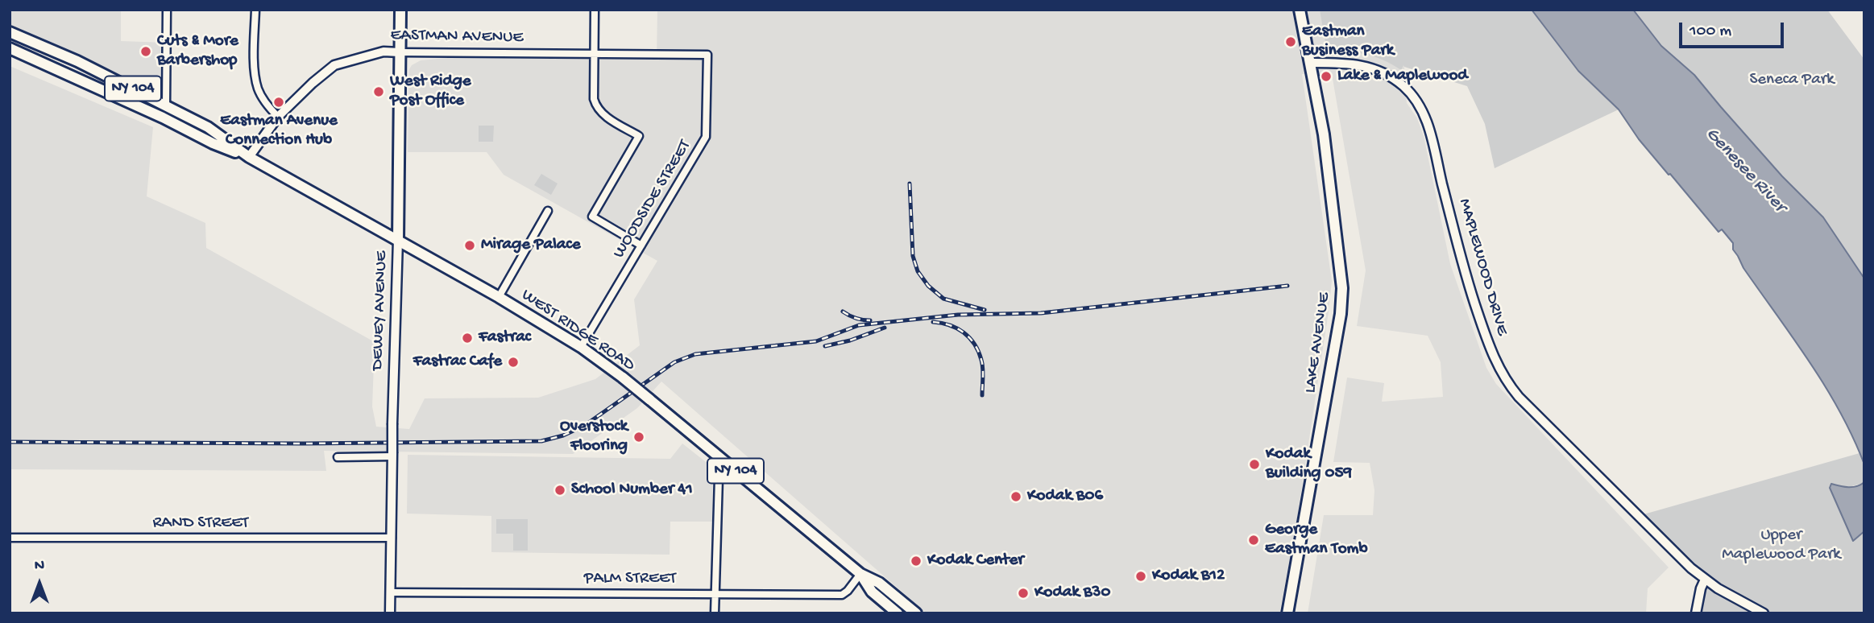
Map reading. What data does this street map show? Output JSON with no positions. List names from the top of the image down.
{
  "streets": {
    "main road": [
      "NY 104",
      "DEWEY AVENUE",
      "WEST RIDGE ROAD",
      "LAKE AVENUE"
    ],
    "street": [
      "EASTMAN AVENUE",
      "WOODSIDE STREET",
      "MAPLEWOOD DRIVE",
      "RAND STREET",
      "PALM STREET"
    ]
  },
  "crossings": [
    ["EASTMAN AVENUE", "WOODSIDE STREET"],
    ["EASTMAN AVENUE", "DEWEY AVENUE"],
    ["EASTMAN AVENUE", "WEST RIDGE ROAD"],
    ["WOODSIDE STREET", "WEST RIDGE ROAD"],
    ["MAPLEWOOD DRIVE", "LAKE AVENUE"],
    ["DEWEY AVENUE", "WEST RIDGE ROAD"],
    ["DEWEY AVENUE", "RAND STREET"],
    ["DEWEY AVENUE", "PALM STREET"],
    ["WEST RIDGE ROAD", "PALM STREET"]
  ],
  "water": ["Genesee River"],
  "parks": ["Seneca Park", "Upper Maplewood Park"],
  "places": [
    "Eastman Business Park",
    "Cuts & More Barbershop",
    "Lake & Maplewood",
    "West Ridge Post Office",
    "Eastman Avenue Connection Hub",
    "Mirage Palace",
    "Fastrac",
    "Fastrac Cafe",
    "Overstock Flooring",
    "Kodak Building 059",
    "School Number 41",
    "Kodak B06",
    "George Eastman Tomb",
    "Kodak Center",
    "Kodak B12",
    "Kodak B30"
  ],
  "scale_bar": "100 m",
  "north": "top"
}
